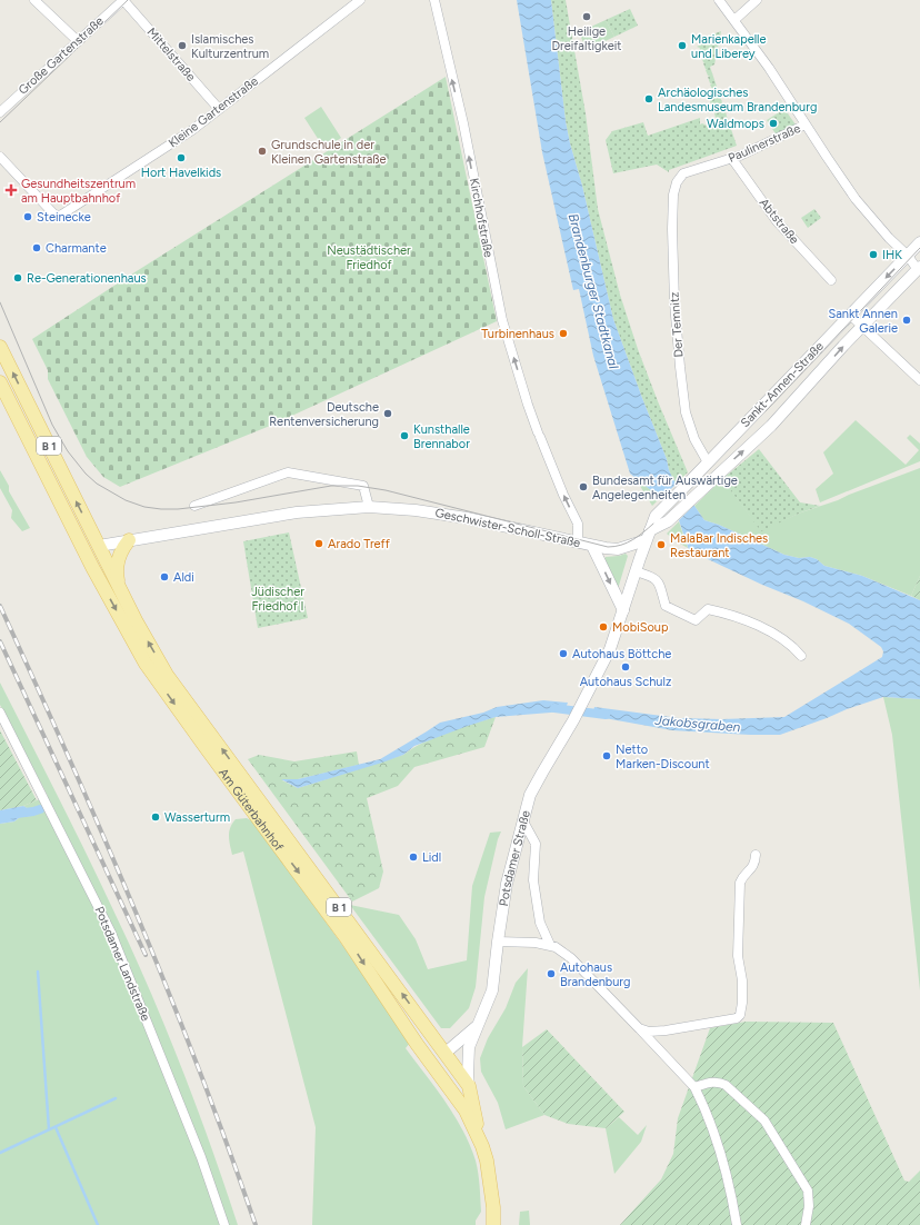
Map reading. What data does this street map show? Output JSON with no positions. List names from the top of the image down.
{
  "streets": {
    "main road": ["B 1", "Am Güterbahnhof"],
    "street": [
      "Mittelstraße",
      "Große Gartenstraße",
      "Kleine Gartenstraße",
      "Paulinerstraße",
      "Kirchhofstraße",
      "Abtstraße",
      "Der Temnitz",
      "Sankt-Annen-Straße",
      "Geschwister-Scholl-Straße",
      "Potsdamer Straße",
      "Potsdamer Landstraße"
    ]
  },
  "crossings": [
    ["Mittelstraße", "Große Gartenstraße"],
    ["Mittelstraße", "Kleine Gartenstraße"],
    ["Paulinerstraße", "Abtstraße"],
    ["Paulinerstraße", "Der Temnitz"],
    ["Kirchhofstraße", "Geschwister-Scholl-Straße"],
    ["Der Temnitz", "Sankt-Annen-Straße"],
    ["Sankt-Annen-Straße", "Geschwister-Scholl-Straße"],
    ["Sankt-Annen-Straße", "Potsdamer Straße"],
    ["B 1", "Geschwister-Scholl-Straße"],
    ["B 1", "Am Güterbahnhof"],
    ["B 1", "Potsdamer Straße"],
    ["Geschwister-Scholl-Straße", "Am Güterbahnhof"],
    ["Geschwister-Scholl-Straße", "Potsdamer Straße"],
    ["Am Güterbahnhof", "Potsdamer Straße"]
  ],
  "one_way": ["Kirchhofstraße"],
  "water": ["Brandenburger Stadtkanal", "Jakobsgraben"],
  "parks": ["Neustädtischer Friedhof", "Jüdischer Friedhof I"],
  "places": {
    "other": [
      "Heilige Dreifaltigkeit",
      "Islamisches Kulturzentrum",
      "Marienkapelle und Liberey",
      "Archäologisches Landesmuseum Brandenburg",
      "Waldmops",
      "Grundschule in der Kleinen Gartenstraße",
      "Hort Havelkids",
      "Steinecke",
      "Charmante",
      "IHK",
      "Re-Generationenhaus",
      "Sankt Annen Galerie",
      "Turbinenhaus",
      "Deutsche Rentenversicherung",
      "Kunsthalle Brennabor",
      "Bundesamt für Auswärtige Angelegenheiten",
      "Arado Treff",
      "MalaBar Indisches Restaurant",
      "Aldi",
      "MobiSoup",
      "Autohaus Böttche",
      "Autohaus Schulz",
      "Netto Marken-Discount",
      "Wasserturm",
      "Lidl",
      "Autohaus Brandenburg"
    ],
    "health": ["Gesundheitszentrum am Hauptbahnhof"]
  }
}
